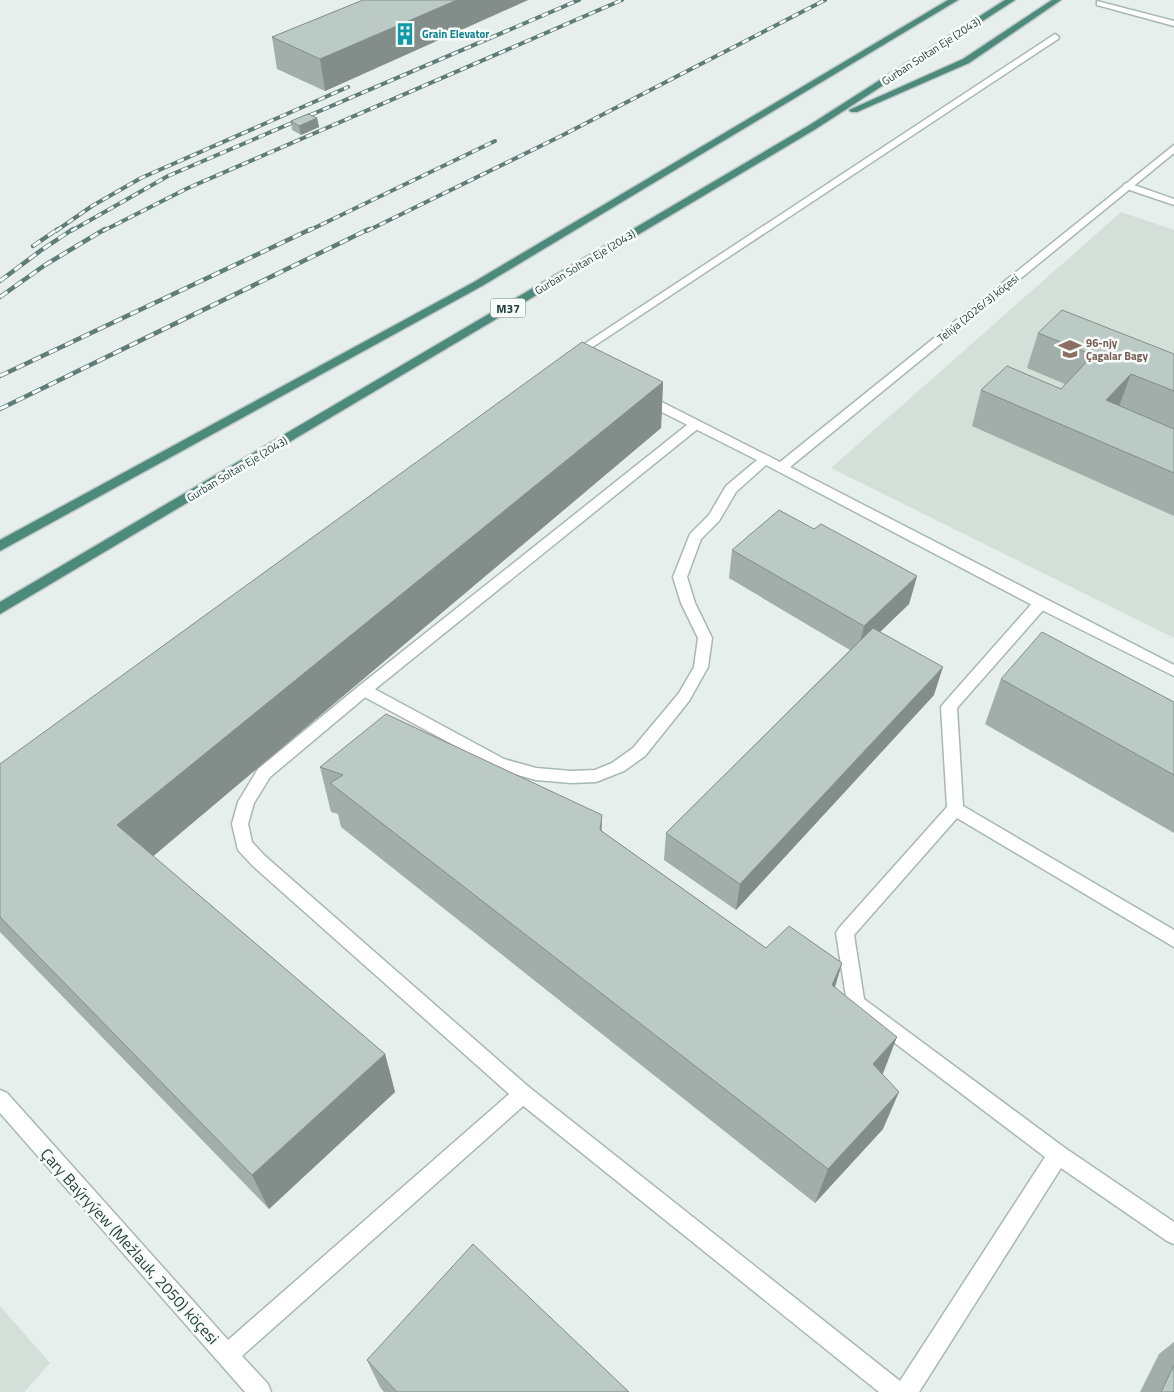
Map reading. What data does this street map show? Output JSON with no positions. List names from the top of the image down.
{
  "streets": {
    "highway": ["Gurban Soltan Eje (2043)", "M37"],
    "street": ["Teliýa (2026/3) köçesi", "Çary Baýryýew (Mežlauk, 2050) köçesi"]
  },
  "places": {
    "building": ["Grain Elevator"],
    "school or university": ["96-njy Çagalar Bagy"]
  }
}
